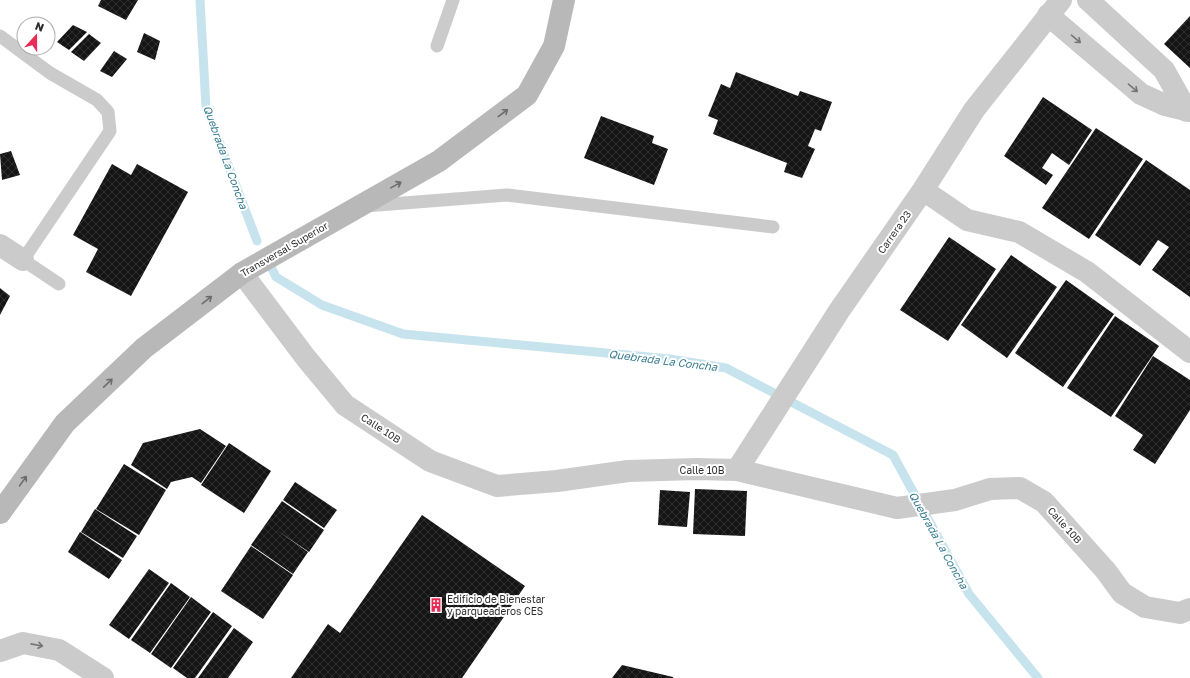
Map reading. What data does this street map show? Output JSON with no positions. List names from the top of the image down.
{
  "streets": {
    "main road": ["Transversal Superior"],
    "street": ["Carrera 23", "Calle 10B"]
  },
  "crossings": [
    ["Carrera 23", "Calle 10B"],
    ["Transversal Superior", "Calle 10B"]
  ],
  "one_way": ["Transversal Superior"],
  "water": ["Quebrada La Concha"],
  "places": {
    "building": ["Edificio de Bienestar y parqueaderos CES"]
  },
  "north": "top"
}
